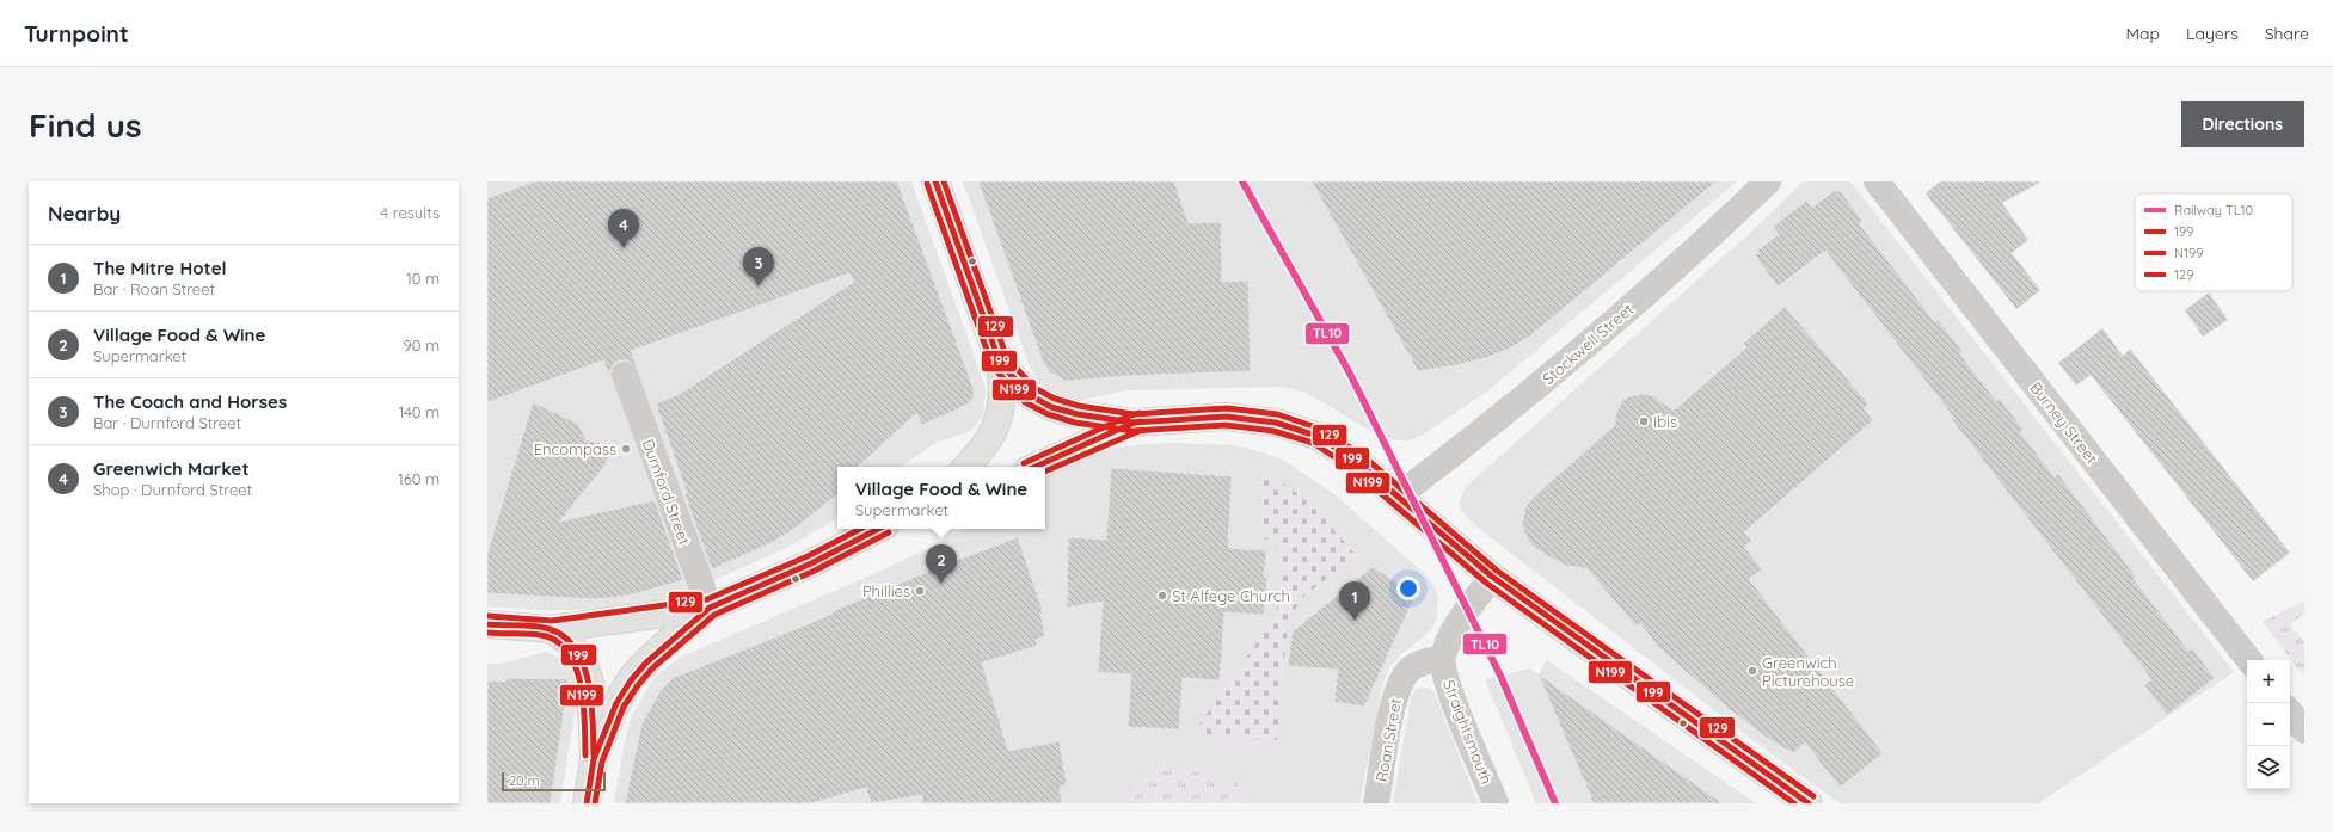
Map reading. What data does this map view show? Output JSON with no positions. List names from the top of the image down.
{
  "streets": {
    "street": [
      "Stockwell Street",
      "Burney Street",
      "Durnford Street",
      "Straightsmouth",
      "Roan Street"
    ]
  },
  "crossings": [
    ["Straightsmouth", "Roan Street"]
  ],
  "places": [
    "Ibis",
    "Encompass",
    "Phillies",
    "St Alfege Church",
    "Greenwich Picturehouse"
  ],
  "lines": [
    "rail line TL10",
    "transit line 199",
    "transit line 129",
    "transit line N199"
  ],
  "legend": [
    "Railway TL10",
    "199",
    "N199",
    "129"
  ],
  "scale_bar": "20 m",
  "page": {
    "header": "Turnpoint",
    "nav": ["Map", "Layers", "Share"],
    "buttons": "Directions",
    "title": "Find us",
    "heading": ["Nearby", "4 results"],
    "pins": [
      "4",
      "3",
      "2",
      "1"
    ],
    "list": [
      {
        "mark": "1",
        "name": "The Mitre Hotel",
        "note": "Bar · Roan Street",
        "value": "10 m"
      },
      {
        "mark": "2",
        "name": "Village Food & Wine",
        "note": "Supermarket",
        "value": "90 m"
      },
      {
        "mark": "3",
        "name": "The Coach and Horses",
        "note": "Bar · Durnford Street",
        "value": "140 m"
      },
      {
        "mark": "4",
        "name": "Greenwich Market",
        "note": "Shop · Durnford Street",
        "value": "160 m"
      }
    ],
    "popup": ["Village Food & Wine", "Supermarket"],
    "map_buttons": ["+", "−"],
    "scale": "20 m"
  }
}
